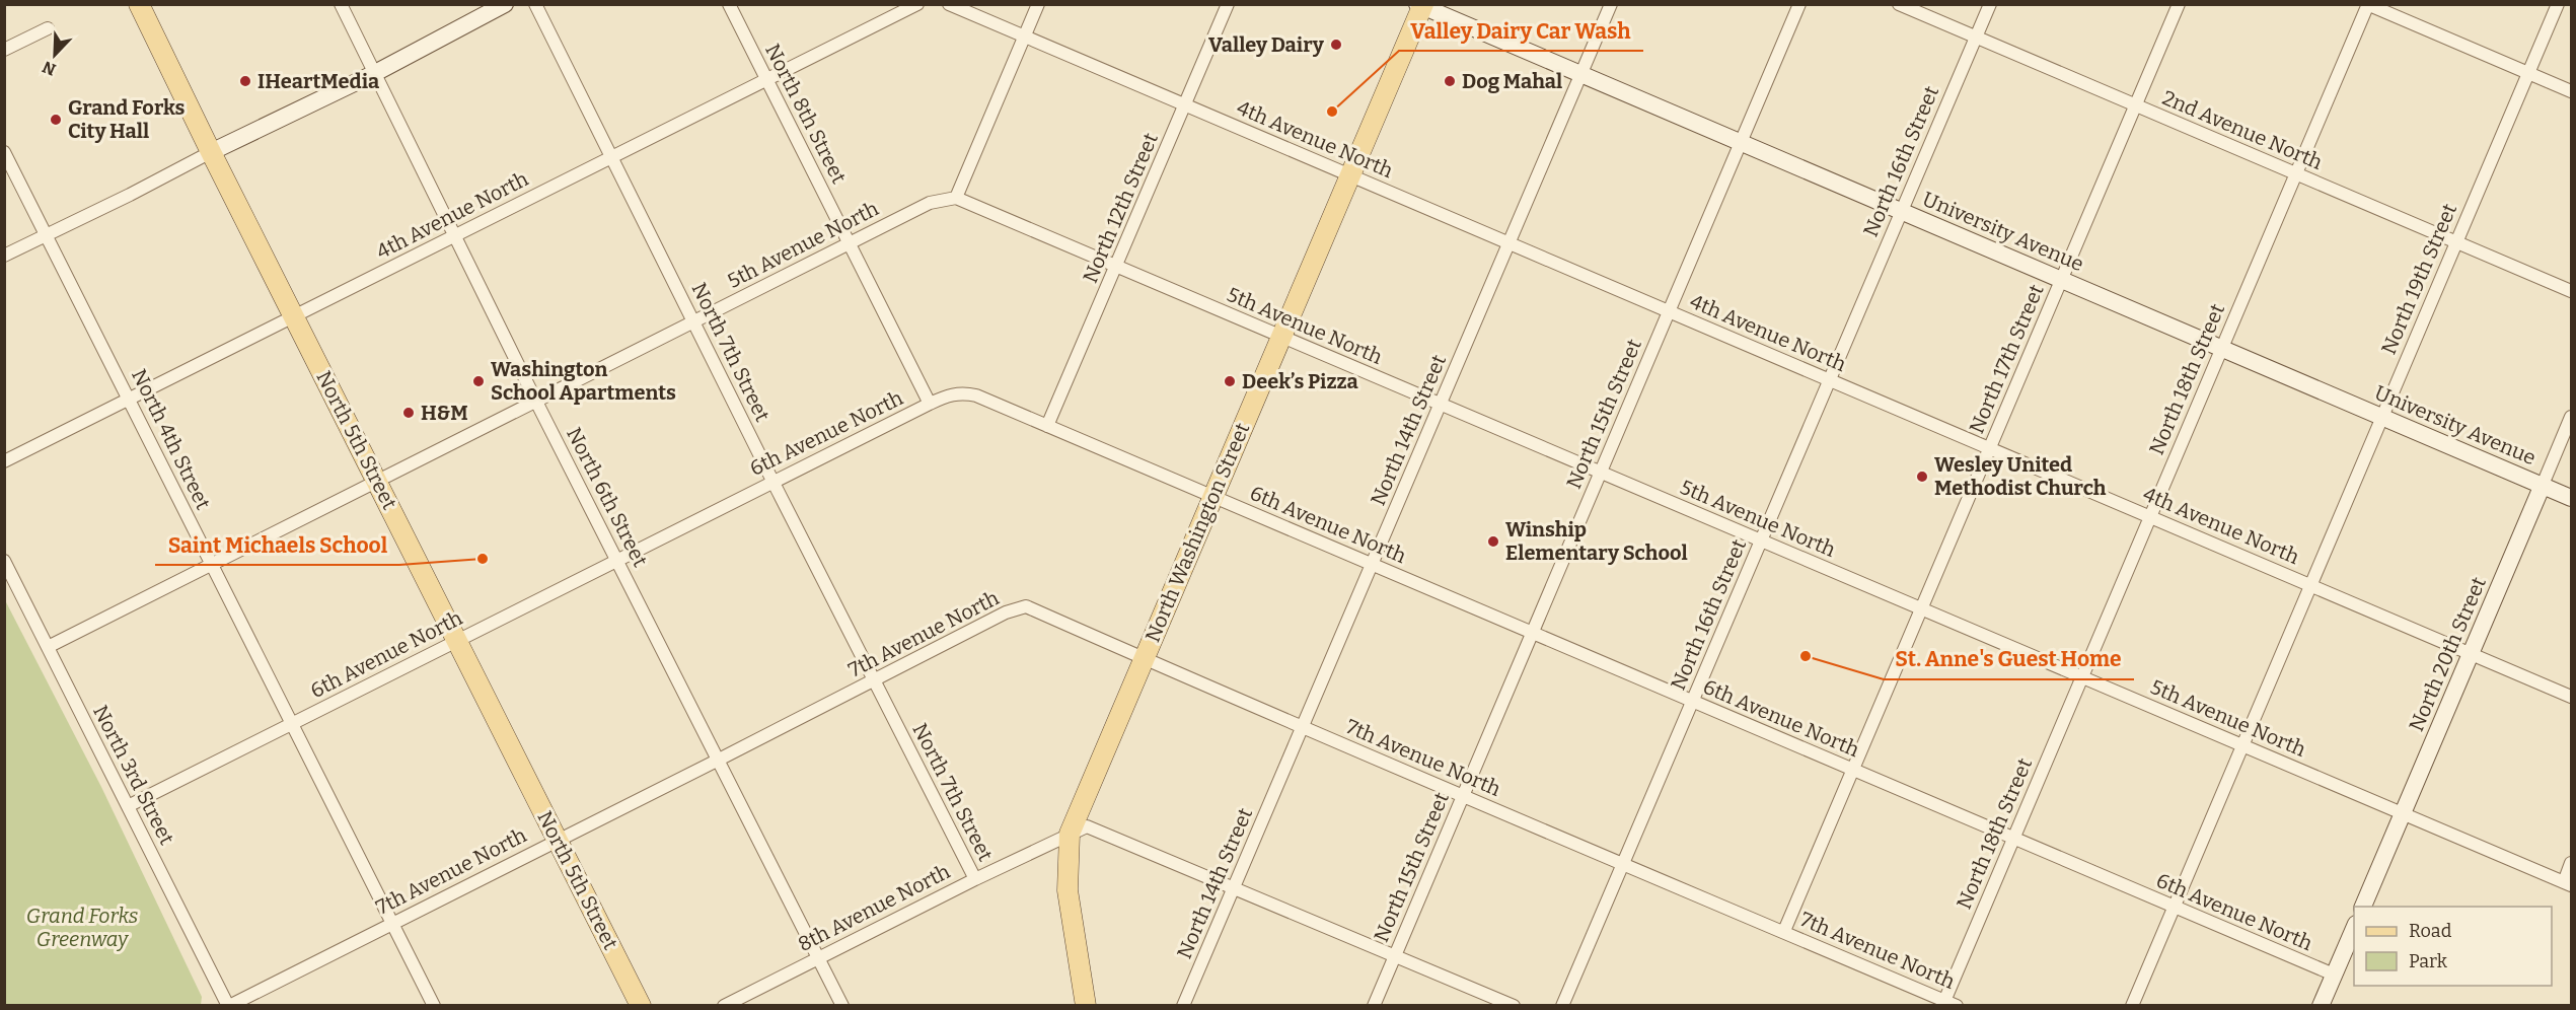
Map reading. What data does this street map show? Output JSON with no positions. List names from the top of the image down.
{
  "streets": {
    "main road": ["North 5th Street", "North Washington Street"],
    "street": [
      "North 8th Street",
      "2nd Avenue North",
      "4th Avenue North",
      "North 16th Street",
      "North 12th Street",
      "University Avenue",
      "5th Avenue North",
      "North 19th Street",
      "North 7th Street",
      "North 17th Street",
      "North 18th Street",
      "North 15th Street",
      "North 14th Street",
      "6th Avenue North",
      "North 4th Street",
      "North 6th Street",
      "7th Avenue North",
      "North 20th Street",
      "North 3rd Street",
      "8th Avenue North"
    ]
  },
  "crossings": [
    ["North 8th Street", "4th Avenue North"],
    ["North 8th Street", "5th Avenue North"],
    ["North 8th Street", "6th Avenue North"],
    ["2nd Avenue North", "North 16th Street"],
    ["2nd Avenue North", "North 19th Street"],
    ["2nd Avenue North", "North 17th Street"],
    ["2nd Avenue North", "North 18th Street"],
    ["4th Avenue North", "North 16th Street"],
    ["4th Avenue North", "North 12th Street"],
    ["4th Avenue North", "North 19th Street"],
    ["4th Avenue North", "North 7th Street"],
    ["4th Avenue North", "North 17th Street"],
    ["4th Avenue North", "North 18th Street"],
    ["4th Avenue North", "North 15th Street"],
    ["4th Avenue North", "North 14th Street"],
    ["4th Avenue North", "North 4th Street"],
    ["4th Avenue North", "North 5th Street"],
    ["4th Avenue North", "North 6th Street"],
    ["4th Avenue North", "North Washington Street"],
    ["4th Avenue North", "North 20th Street"],
    ["North 16th Street", "University Avenue"],
    ["North 16th Street", "5th Avenue North"],
    ["North 16th Street", "6th Avenue North"],
    ["North 16th Street", "7th Avenue North"],
    ["North 12th Street", "5th Avenue North"],
    ["North 12th Street", "6th Avenue North"],
    ["University Avenue", "North 19th Street"],
    ["University Avenue", "North 17th Street"],
    ["University Avenue", "North 18th Street"],
    ["University Avenue", "North 15th Street"],
    ["University Avenue", "North 14th Street"],
    ["University Avenue", "North Washington Street"],
    ["University Avenue", "North 20th Street"],
    ["5th Avenue North", "North 19th Street"],
    ["5th Avenue North", "North 7th Street"],
    ["5th Avenue North", "North 17th Street"],
    ["5th Avenue North", "North 18th Street"],
    ["5th Avenue North", "North 15th Street"],
    ["5th Avenue North", "North 14th Street"],
    ["5th Avenue North", "North 4th Street"],
    ["5th Avenue North", "North 5th Street"],
    ["5th Avenue North", "North 6th Street"],
    ["5th Avenue North", "North Washington Street"],
    ["5th Avenue North", "North 20th Street"],
    ["5th Avenue North", "North 3rd Street"],
    ["North 19th Street", "6th Avenue North"],
    ["North 7th Street", "6th Avenue North"],
    ["North 7th Street", "7th Avenue North"],
    ["North 7th Street", "8th Avenue North"],
    ["North 17th Street", "6th Avenue North"],
    ["North 17th Street", "7th Avenue North"],
    ["North 18th Street", "6th Avenue North"],
    ["North 18th Street", "7th Avenue North"],
    ["North 15th Street", "6th Avenue North"],
    ["North 15th Street", "7th Avenue North"],
    ["North 15th Street", "8th Avenue North"],
    ["North 14th Street", "6th Avenue North"],
    ["North 14th Street", "7th Avenue North"],
    ["North 14th Street", "8th Avenue North"],
    ["6th Avenue North", "North 4th Street"],
    ["6th Avenue North", "North 5th Street"],
    ["6th Avenue North", "North 6th Street"],
    ["6th Avenue North", "North Washington Street"],
    ["6th Avenue North", "North 3rd Street"],
    ["North 4th Street", "7th Avenue North"],
    ["North 5th Street", "7th Avenue North"],
    ["North 6th Street", "7th Avenue North"],
    ["North 6th Street", "8th Avenue North"],
    ["North Washington Street", "7th Avenue North"],
    ["North Washington Street", "8th Avenue North"],
    ["7th Avenue North", "North 3rd Street"]
  ],
  "parks": ["Grand Forks Greenway"],
  "places": [
    "Valley Dairy",
    "IHeartMedia",
    "Dog Mahal",
    "Valley Dairy Car Wash",
    "Grand Forks City Hall",
    "Washington School Apartments",
    "Deek’s Pizza",
    "H&M",
    "Wesley United Methodist Church",
    "Winship Elementary School",
    "Saint Michaels School",
    "St. Anne's Guest Home"
  ],
  "legend": ["Road", "Park"],
  "north": "bottom left"
}
